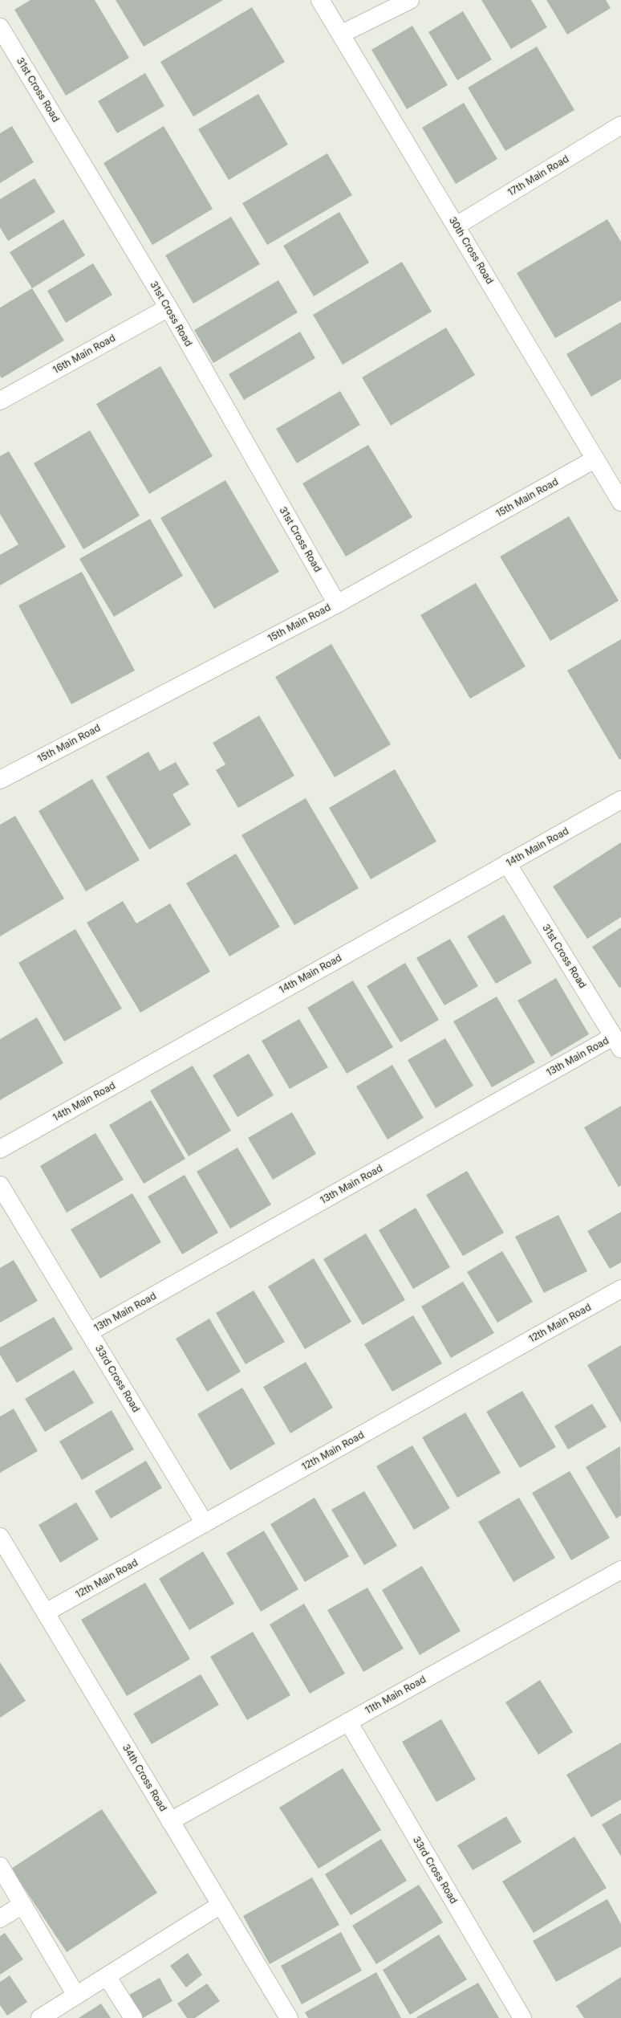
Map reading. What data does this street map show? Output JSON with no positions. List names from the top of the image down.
{
  "streets": {
    "street": [
      "31st Cross Road",
      "17th Main Road",
      "30th Cross Road",
      "16th Main Road",
      "15th Main Road",
      "14th Main Road",
      "13th Main Road",
      "12th Main Road",
      "33rd Cross Road",
      "11th Main Road",
      "34th Cross Road"
    ]
  },
  "crossings": [
    ["31st Cross Road", "16th Main Road"],
    ["31st Cross Road", "15th Main Road"],
    ["31st Cross Road", "14th Main Road"],
    ["31st Cross Road", "13th Main Road"],
    ["17th Main Road", "30th Cross Road"],
    ["30th Cross Road", "15th Main Road"],
    ["13th Main Road", "33rd Cross Road"],
    ["12th Main Road", "33rd Cross Road"],
    ["12th Main Road", "34th Cross Road"],
    ["33rd Cross Road", "11th Main Road"],
    ["11th Main Road", "34th Cross Road"]
  ]
}
